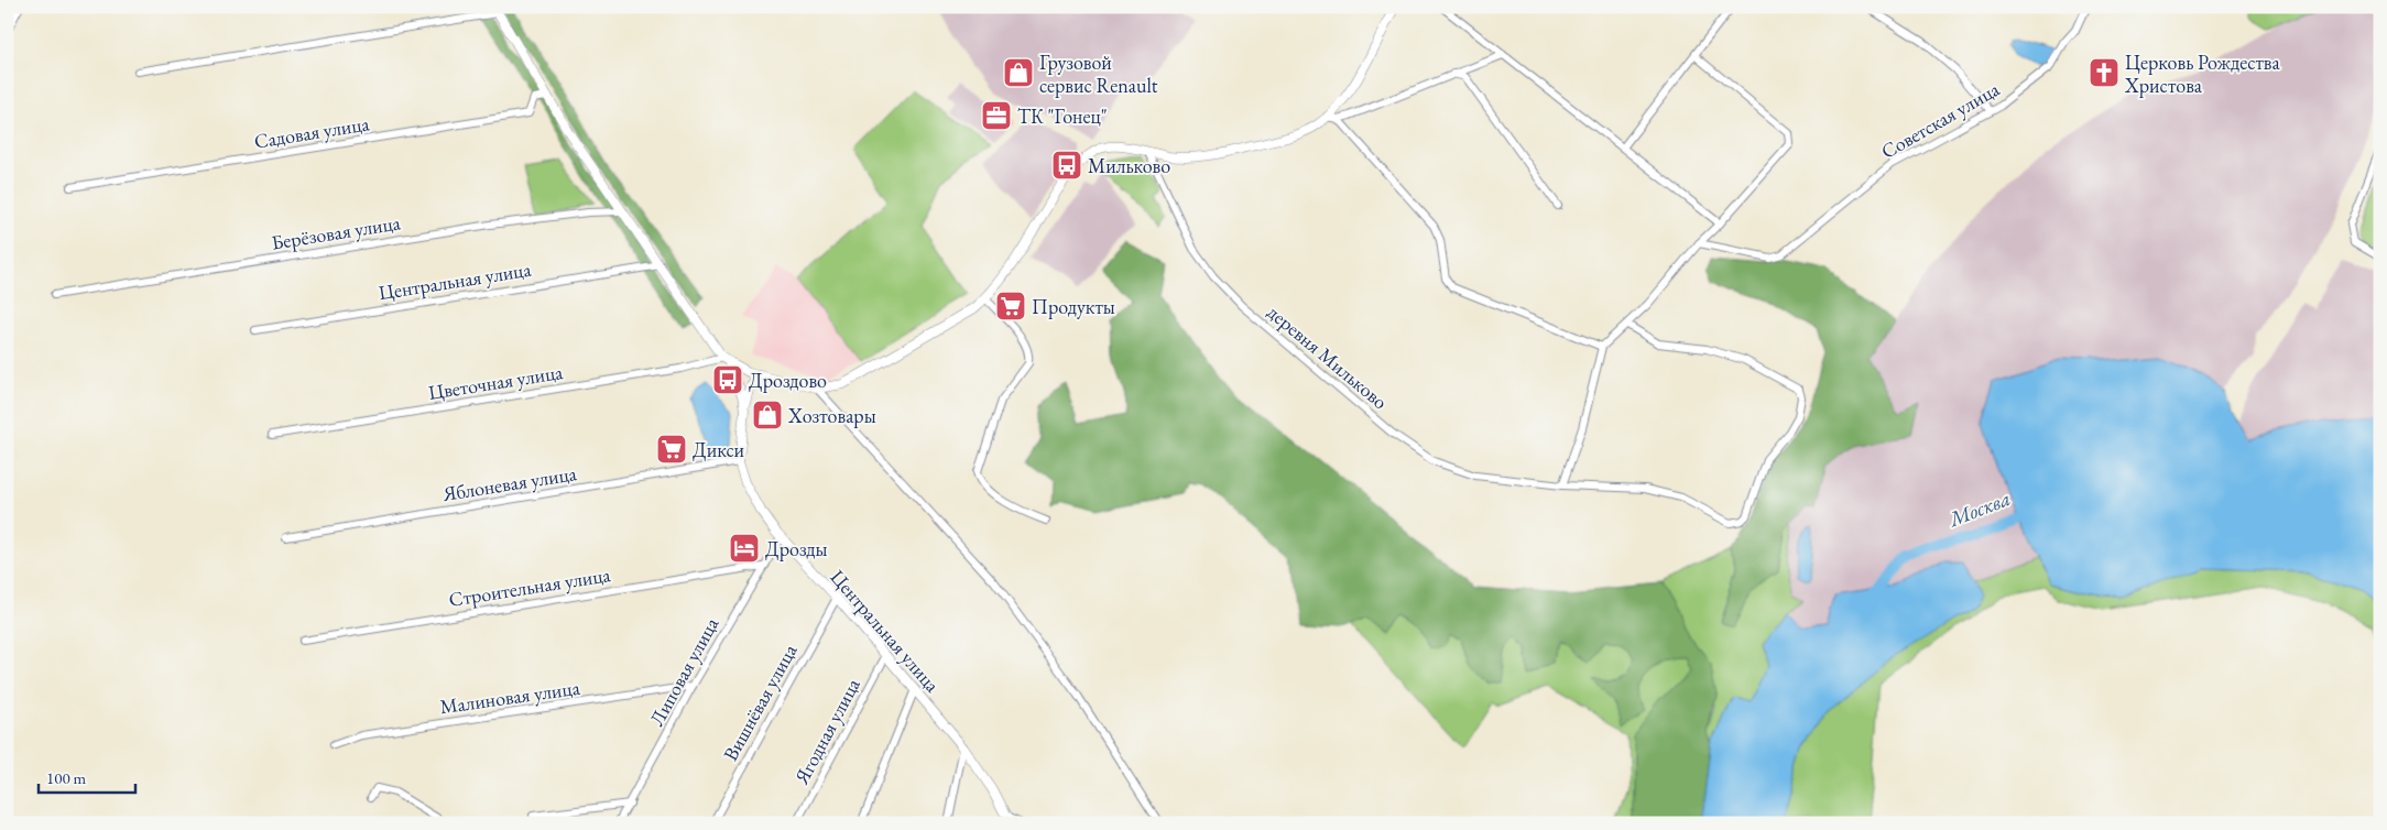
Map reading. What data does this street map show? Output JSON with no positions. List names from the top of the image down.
{
  "streets": {
    "street": [
      "Советская улица",
      "Садовая улица",
      "Берёзовая улица",
      "Центральная улица",
      "деревня Мильково",
      "Цветочная улица",
      "Яблоневая улица",
      "Строительная улица",
      "Липовая улица",
      "Малиновая улица",
      "Вишнёвая улица",
      "Ягодная улица"
    ]
  },
  "crossings": [
    ["Центральная улица", "Яблоневая улица"],
    ["Центральная улица", "Липовая улица"],
    ["Центральная улица", "Вишнёвая улица"],
    ["Центральная улица", "Ягодная улица"],
    ["Строительная улица", "Липовая улица"],
    ["Липовая улица", "Малиновая улица"]
  ],
  "water": ["Москва"],
  "places": {
    "shop": ["Грузовой сервис Renault", "Хозтовары"],
    "church": ["Церковь Рождества Христова"],
    "office": ["ТК \"Гонец\""],
    "bus stop": ["Мильково", "Дроздово"],
    "supermarket": ["Продукты", "Дикси"],
    "hotel": ["Дрозды"]
  },
  "scale_bar": "100 m"
}
